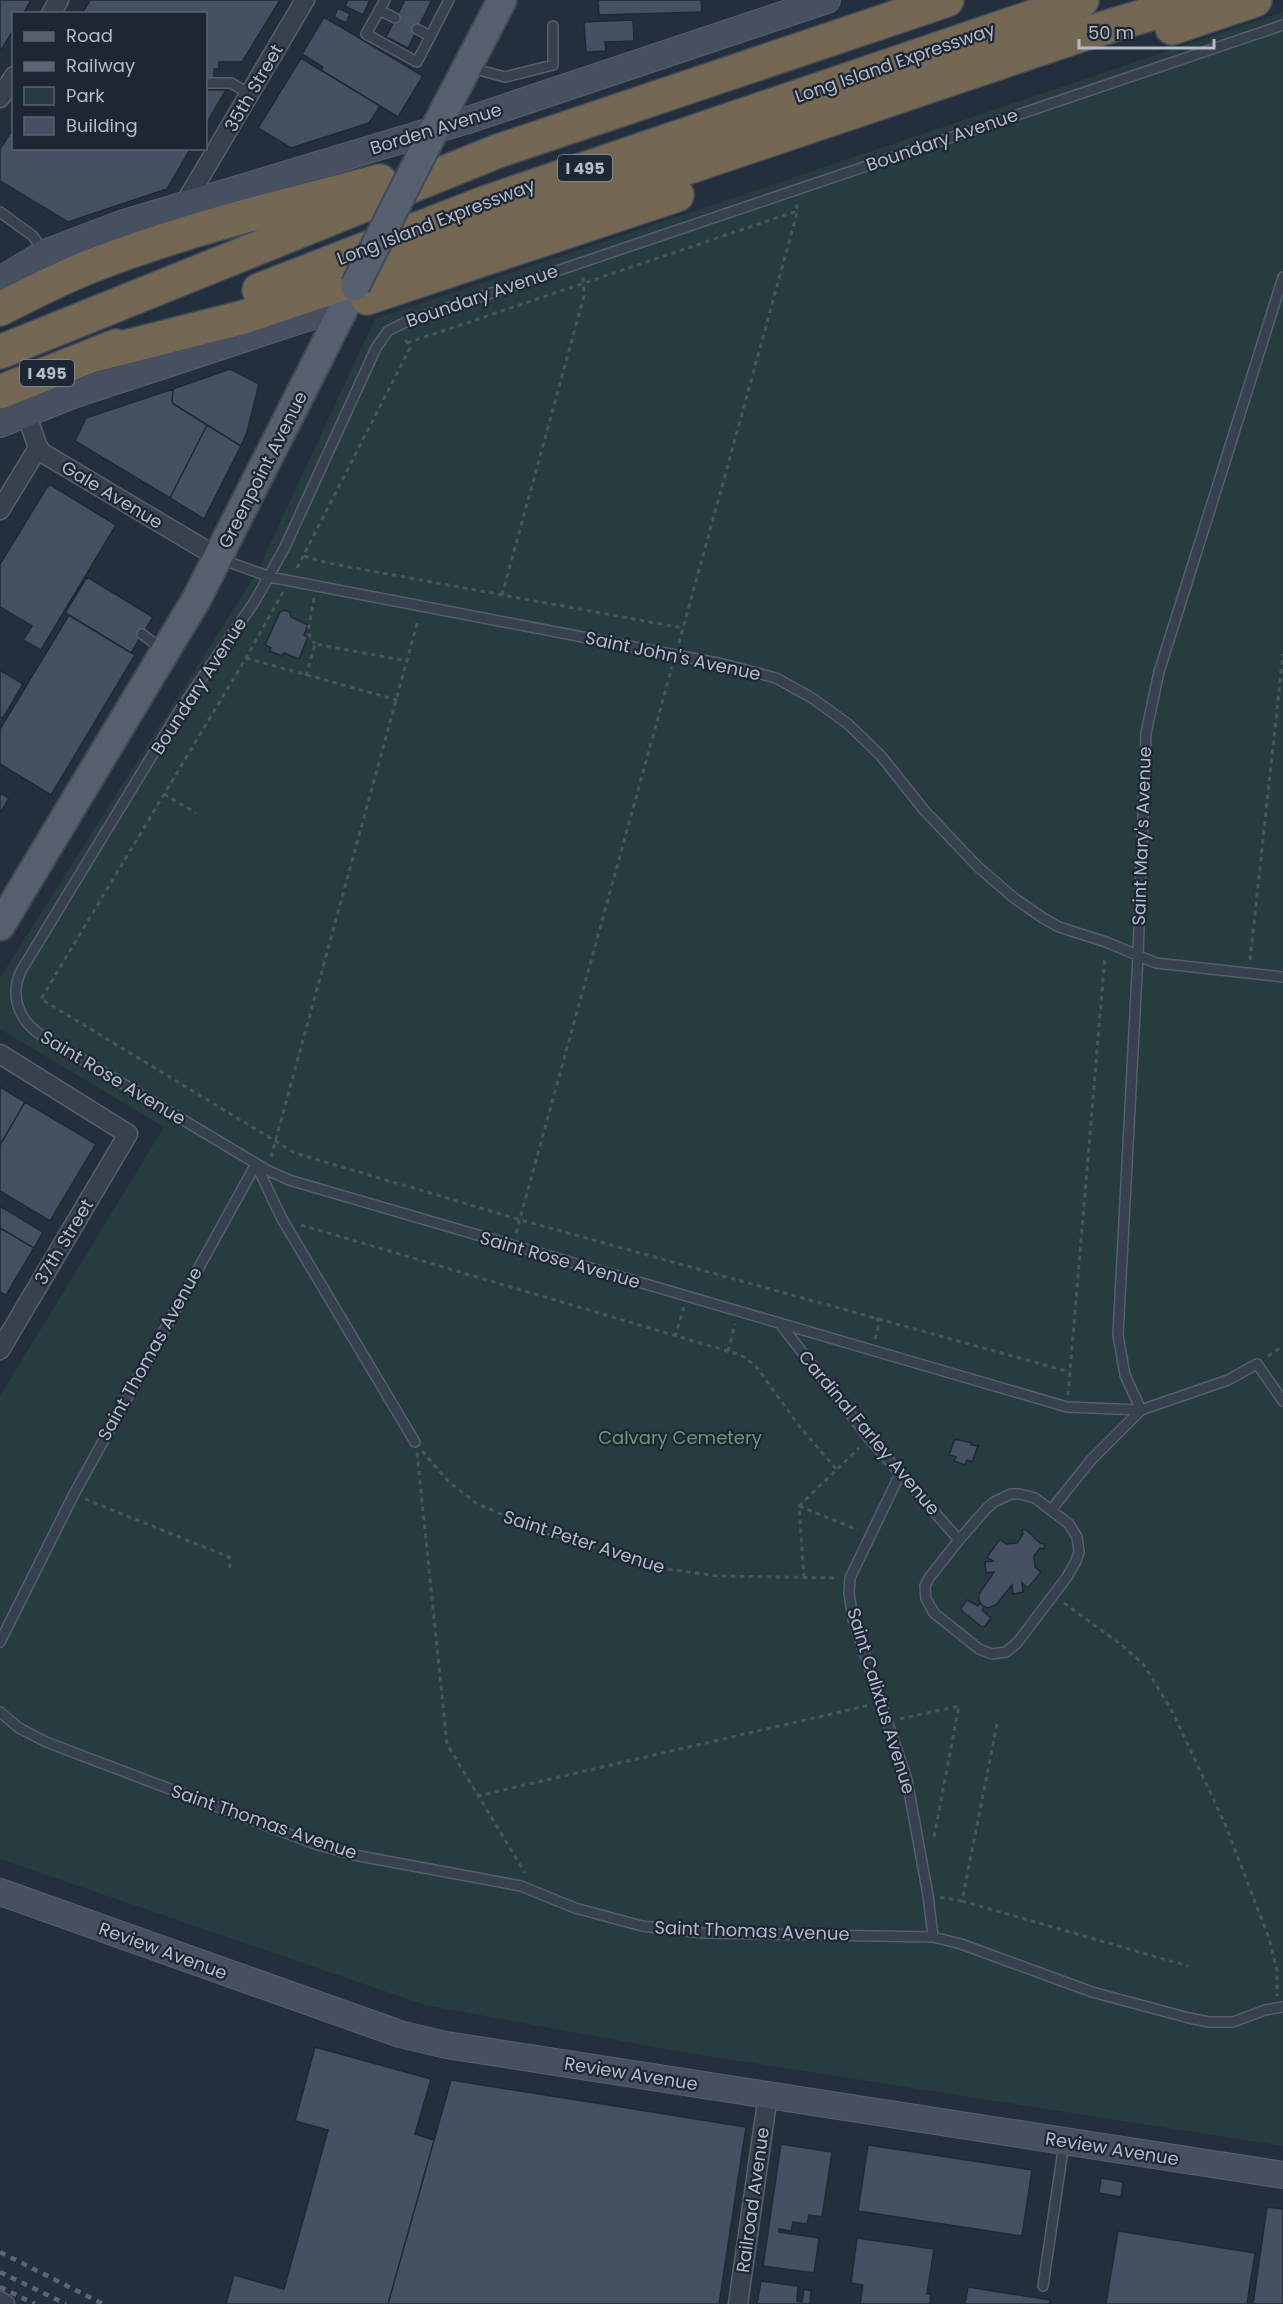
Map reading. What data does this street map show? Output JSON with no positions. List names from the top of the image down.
{
  "streets": {
    "highway": ["Long Island Expressway", "I 495"],
    "main road": ["Borden Avenue", "Greenpoint Avenue", "Review Avenue"],
    "street": [
      "35th Street",
      "Gale Avenue",
      "37th Street",
      "Railroad Avenue"
    ],
    "lane": [
      "Boundary Avenue",
      "Saint John's Avenue",
      "Saint Mary's Avenue",
      "Saint Rose Avenue",
      "Saint Thomas Avenue",
      "Cardinal Farley Avenue",
      "Saint Calixtus Avenue"
    ],
    "path": ["Saint Peter Avenue"]
  },
  "crossings": [
    ["35th Street", "Borden Avenue"],
    ["Borden Avenue", "Greenpoint Avenue"],
    ["Boundary Avenue", "Saint John's Avenue"],
    ["Boundary Avenue", "Saint Rose Avenue"],
    ["Greenpoint Avenue", "Gale Avenue"],
    ["Greenpoint Avenue", "Saint John's Avenue"],
    ["Gale Avenue", "Saint John's Avenue"],
    ["Saint John's Avenue", "Saint Mary's Avenue"],
    ["Saint Mary's Avenue", "Saint Rose Avenue"],
    ["Saint Rose Avenue", "Saint Thomas Avenue"],
    ["Saint Rose Avenue", "Cardinal Farley Avenue"],
    ["Saint Thomas Avenue", "Saint Calixtus Avenue"],
    ["Saint Peter Avenue", "Saint Calixtus Avenue"],
    ["Review Avenue", "Railroad Avenue"]
  ],
  "parks": ["Calvary Cemetery"],
  "legend": [
    "Road",
    "Railway",
    "Park",
    "Building"
  ],
  "scale_bar": "50 m"
}
